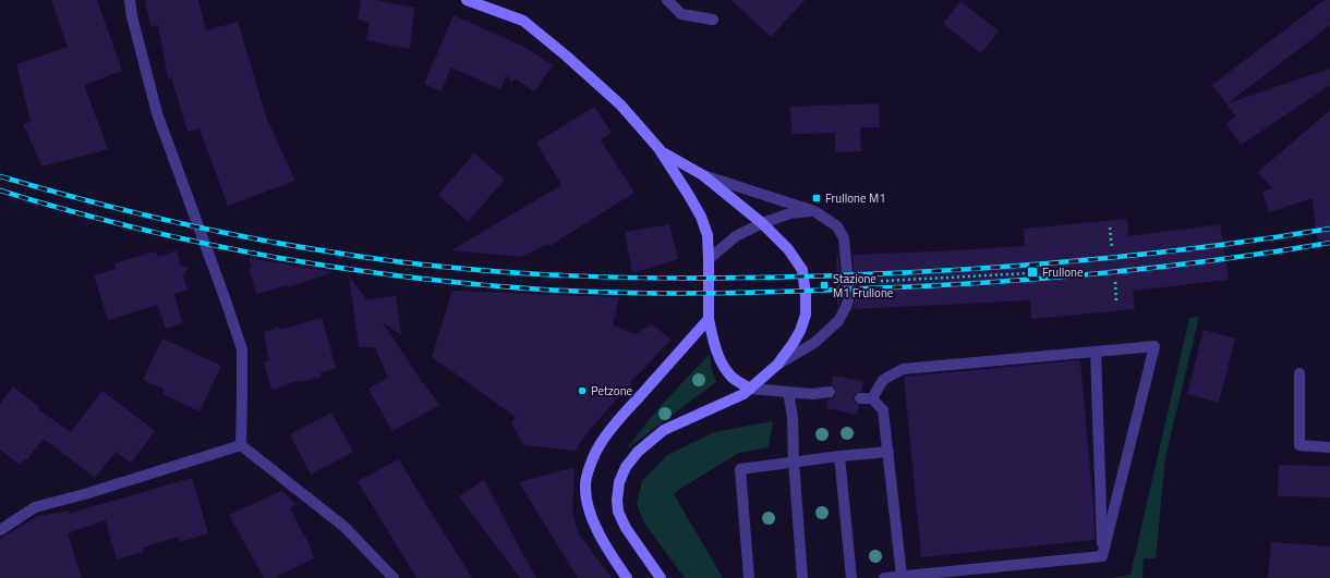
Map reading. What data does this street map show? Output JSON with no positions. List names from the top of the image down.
{
  "places": {
    "transit": ["Frullone M1", "Frullone", "Stazione M1 Frullone"],
    "other": ["Petzone"]
  }
}
